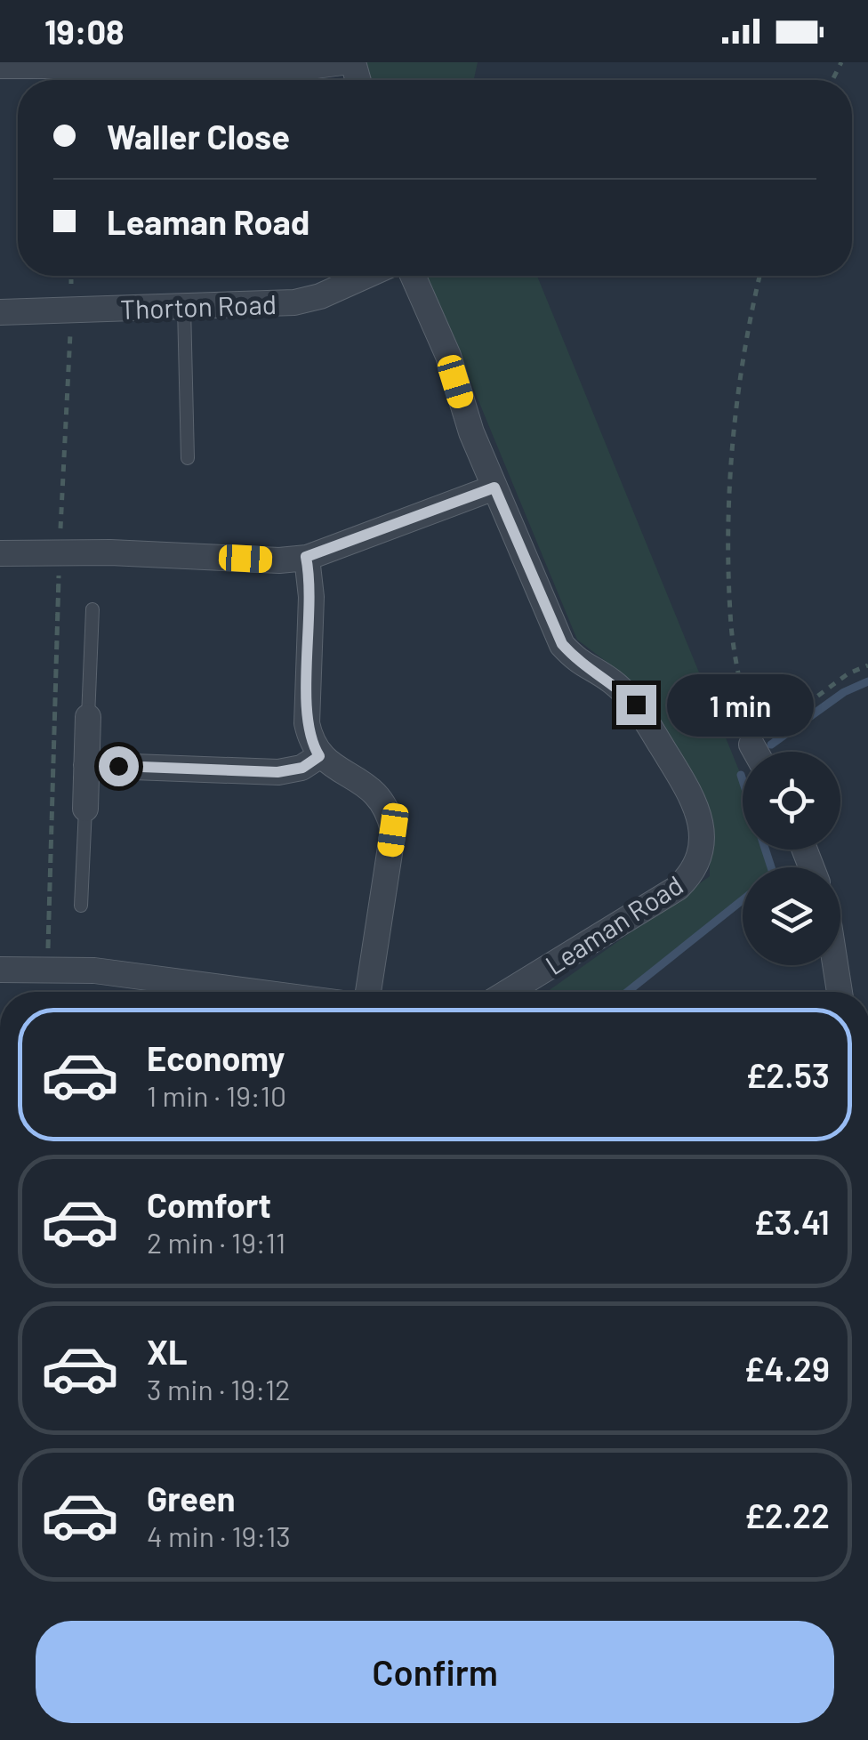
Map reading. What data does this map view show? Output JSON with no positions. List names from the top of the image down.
{
  "streets": {
    "street": ["Thorton Road", "Leaman Road"]
  },
  "page": {
    "status": "19:08",
    "banner": ["Waller Close", "Leaman Road"],
    "bubble": "1 min",
    "list": [
      {
        "name": "Economy",
        "note": "1 min · 19:10",
        "value": "£2.53"
      },
      {
        "name": "Comfort",
        "note": "2 min · 19:11",
        "value": "£3.41"
      },
      {
        "name": "XL",
        "note": "3 min · 19:12",
        "value": "£4.29"
      },
      {
        "name": "Green",
        "note": "4 min · 19:13",
        "value": "£2.22"
      }
    ],
    "buttons": "Confirm"
  }
}
